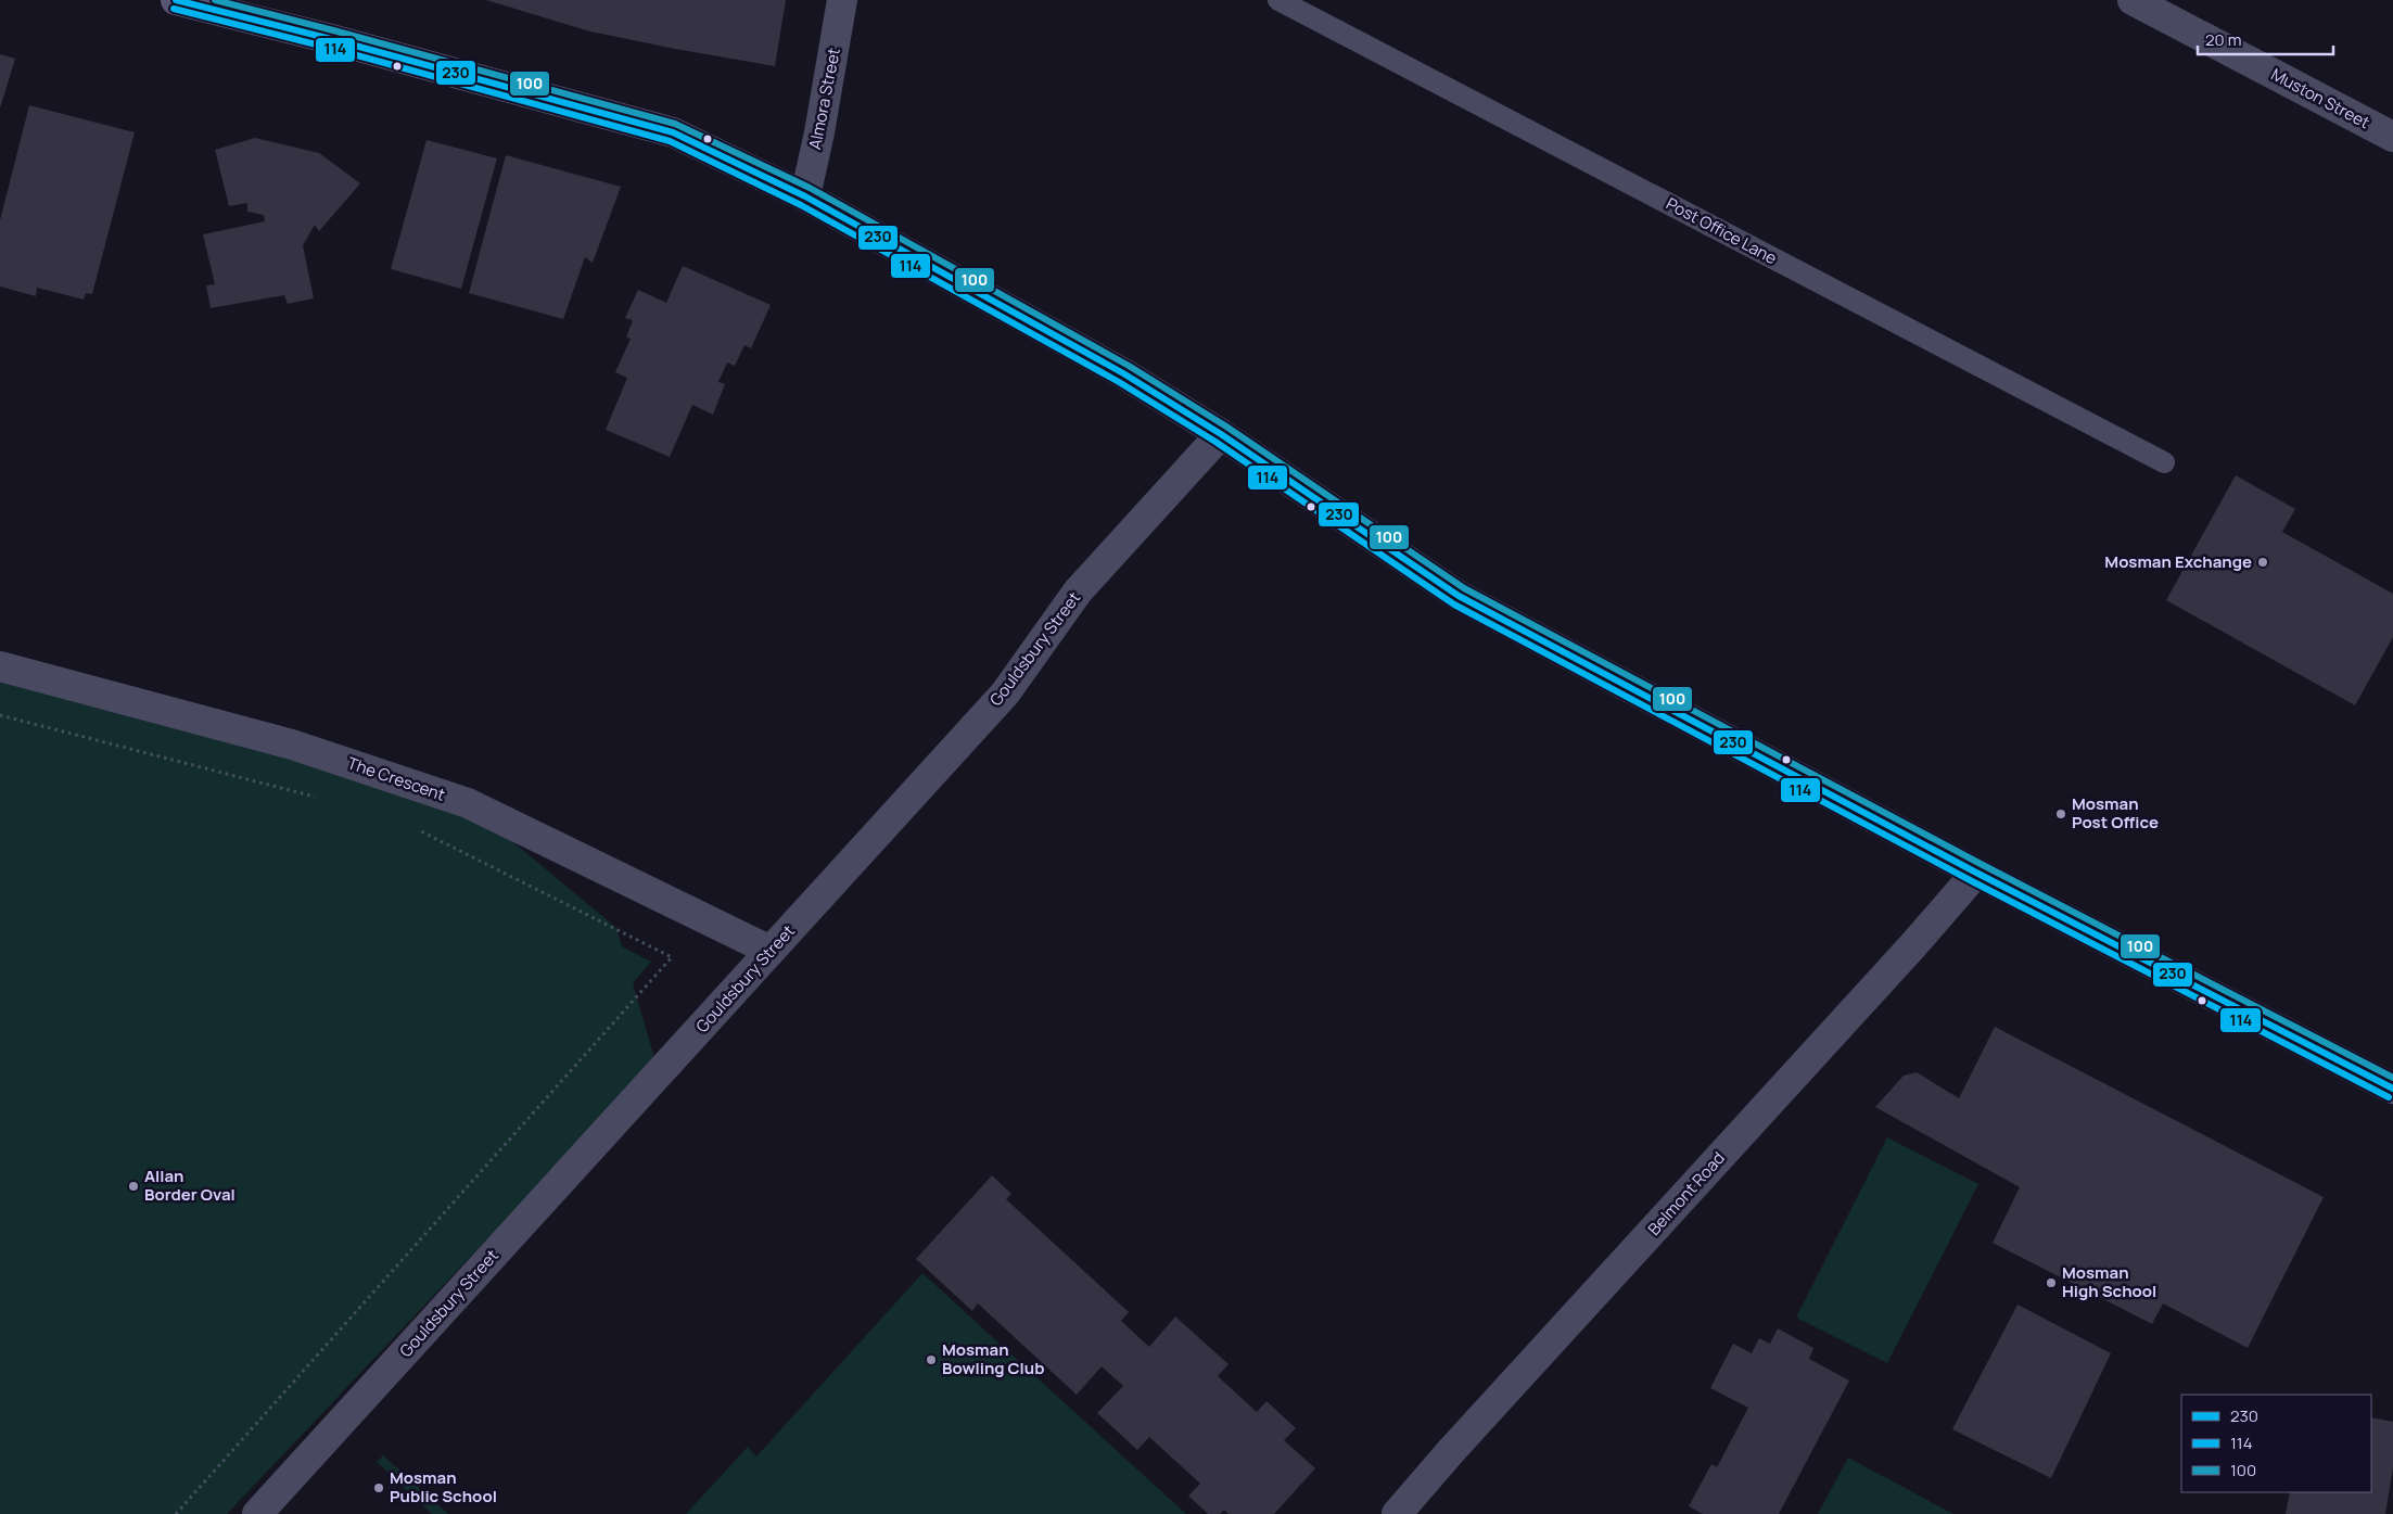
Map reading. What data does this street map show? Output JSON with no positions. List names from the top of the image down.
{
  "streets": {
    "street": [
      "Almora Street",
      "Muston Street",
      "Gouldsbury Street",
      "The Crescent",
      "Belmont Road"
    ],
    "lane": ["Post Office Lane"]
  },
  "crossings": [
    ["Gouldsbury Street", "The Crescent"]
  ],
  "places": [
    "Mosman Exchange",
    "Mosman Post Office",
    "Allan Border Oval",
    "Mosman High School",
    "Mosman Bowling Club",
    "Mosman Public School"
  ],
  "lines": ["transit line 230", "transit line 100", "transit line 114"],
  "legend": ["230", "114", "100"],
  "scale_bar": "20 m"
}
